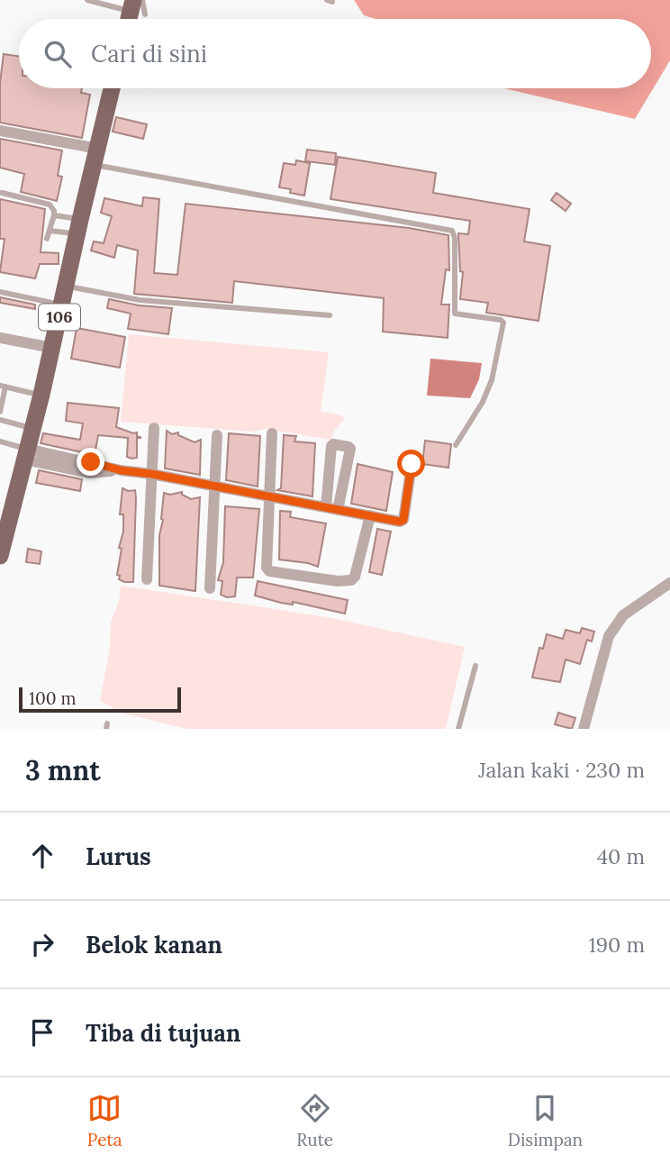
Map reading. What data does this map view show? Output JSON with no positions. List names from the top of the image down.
{
  "streets": {
    "main road": ["106"]
  },
  "scale_bar": "100 m",
  "page": {
    "search": "Cari di sini",
    "scale": "100 m",
    "heading": ["3 mnt", "Jalan kaki · 230 m"],
    "list": [
      ["Lurus", "40 m"],
      ["Belok kanan", "190 m"],
      "Tiba di tujuan"
    ],
    "nav": ["Peta", "Rute", "Disimpan"]
  }
}
